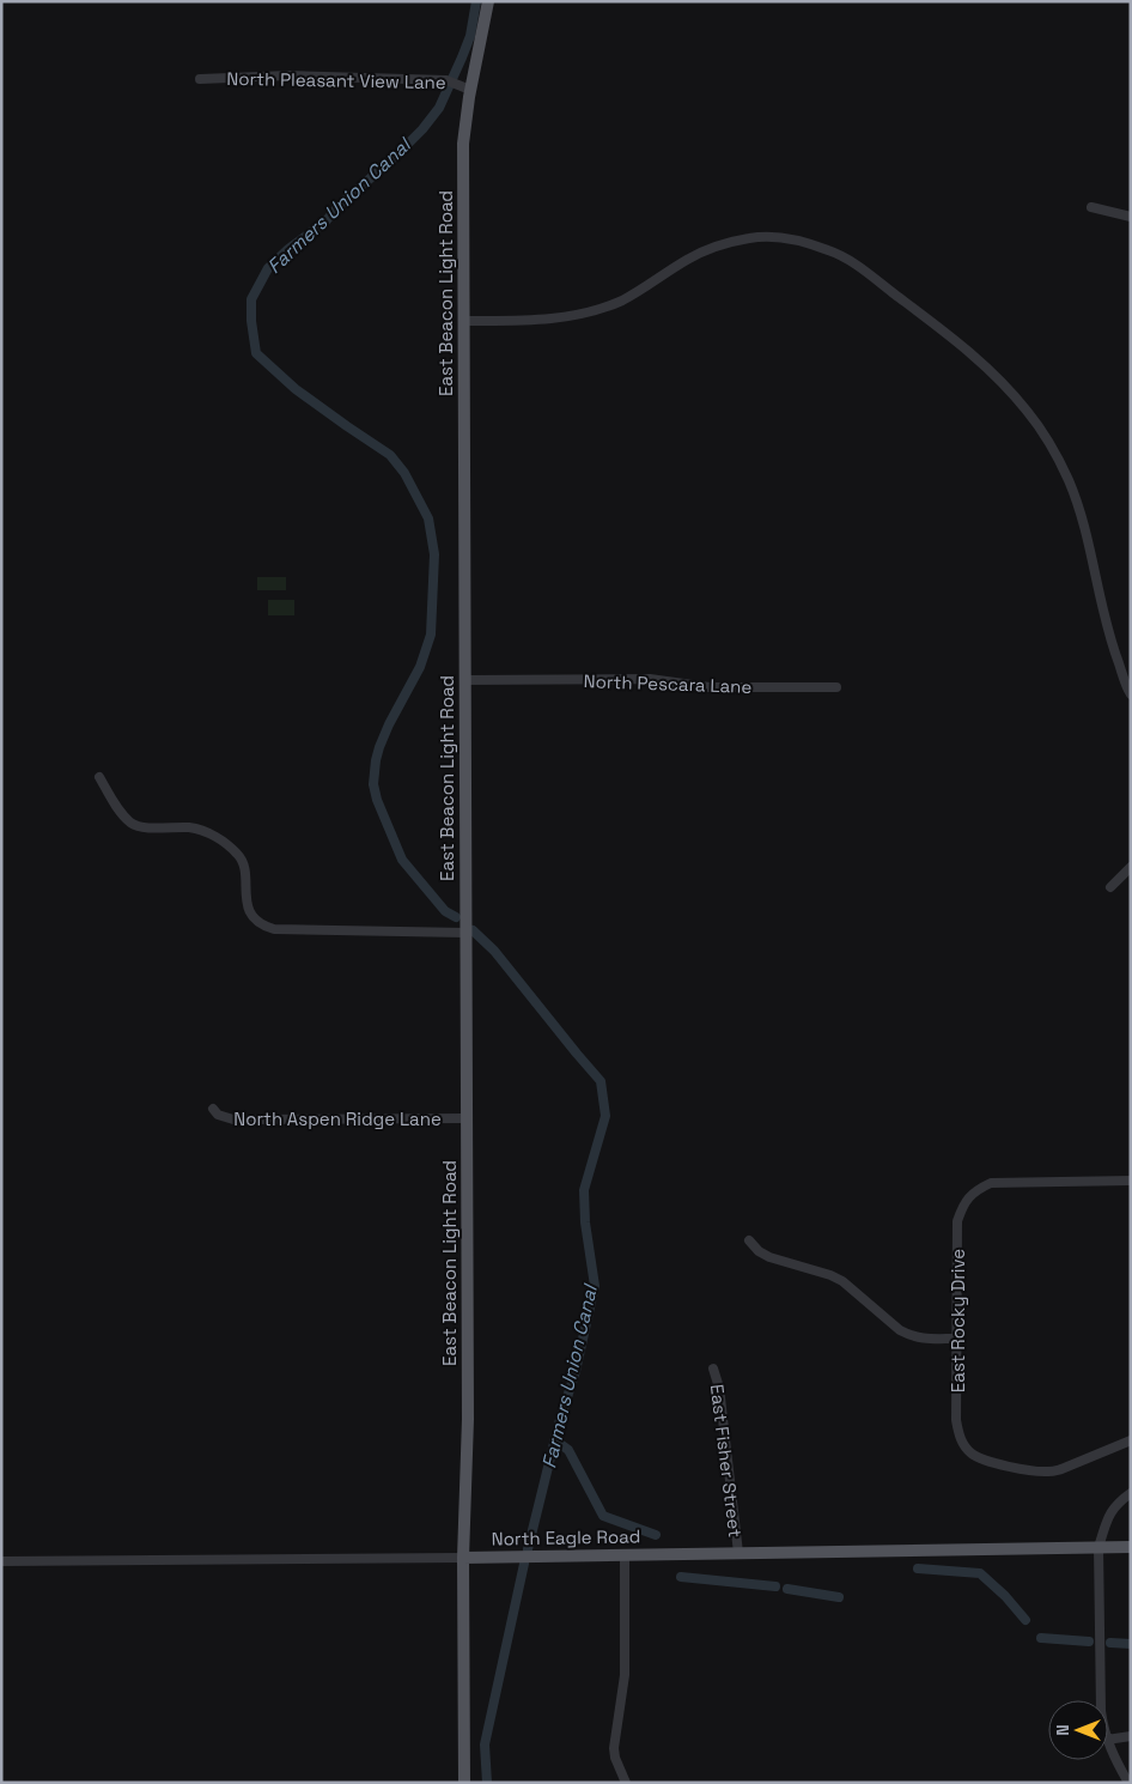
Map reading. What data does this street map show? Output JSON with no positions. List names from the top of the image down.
{
  "streets": {
    "main road": ["East Beacon Light Road", "North Eagle Road"],
    "street": [
      "North Pleasant View Lane",
      "North Pescara Lane",
      "North Aspen Ridge Lane",
      "East Rocky Drive",
      "East Fisher Street"
    ]
  },
  "crossings": [
    ["North Pleasant View Lane", "East Beacon Light Road"],
    ["East Beacon Light Road", "North Pescara Lane"],
    ["East Beacon Light Road", "North Aspen Ridge Lane"],
    ["East Beacon Light Road", "North Eagle Road"],
    ["East Fisher Street", "North Eagle Road"]
  ],
  "water": ["Farmers Union Canal"],
  "north": "left"
}
